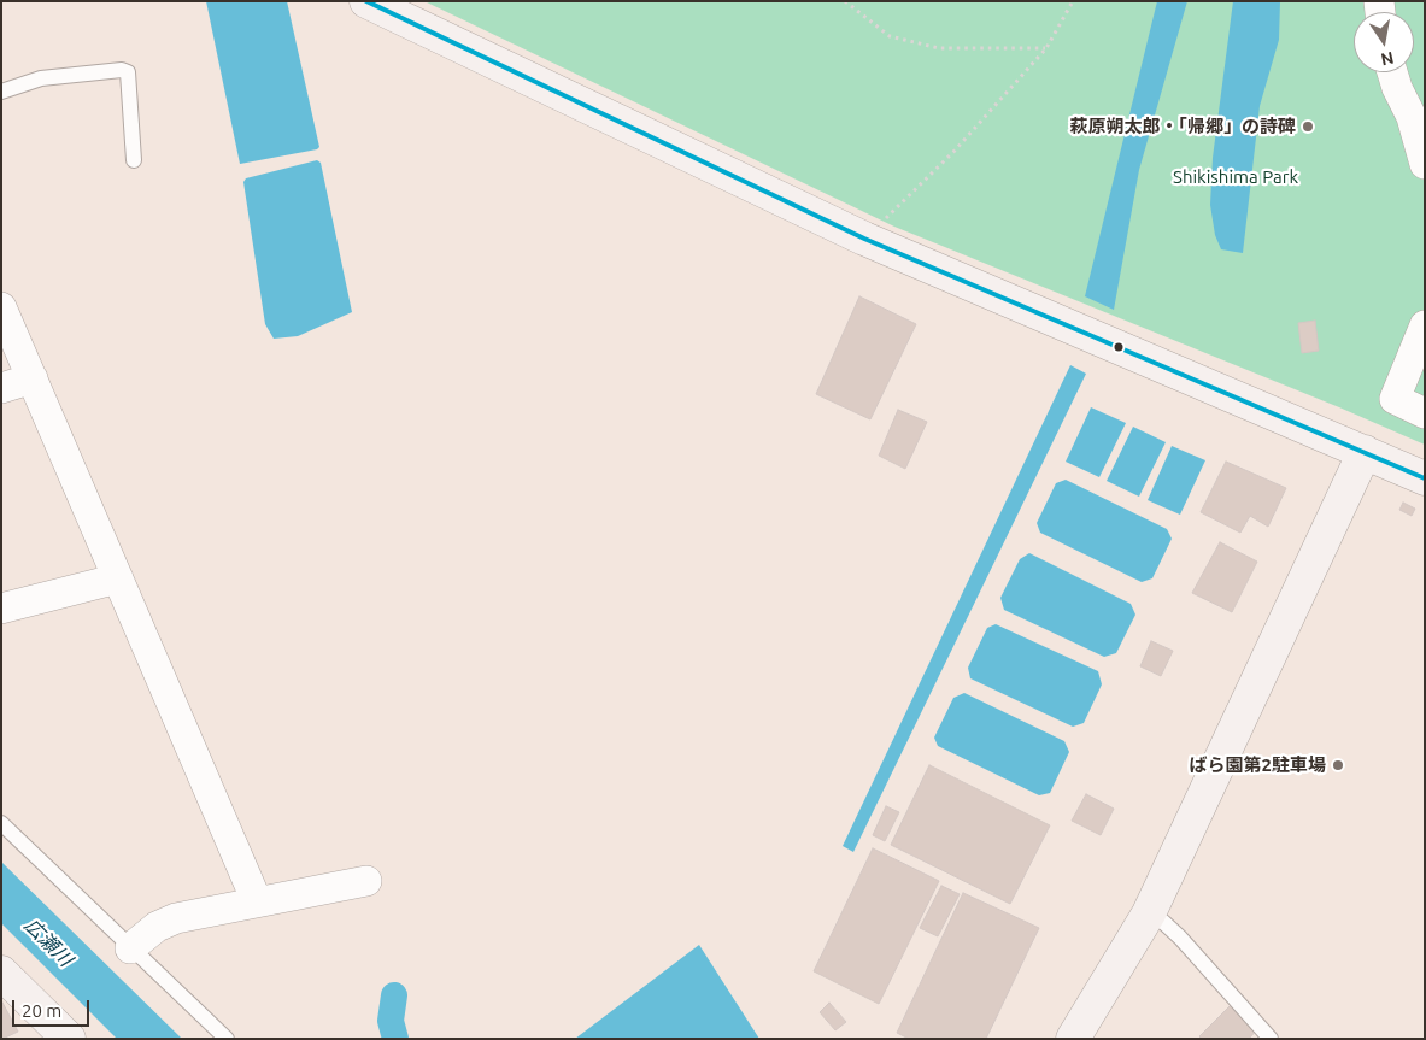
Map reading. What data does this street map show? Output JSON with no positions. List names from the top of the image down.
{
  "water": ["広瀬川"],
  "parks": ["Shikishima Park"],
  "places": ["萩原朔太郎・「帰郷」の詩碑", "ばら園第2駐車場"],
  "scale_bar": "20 m",
  "north": "bottom"
}
